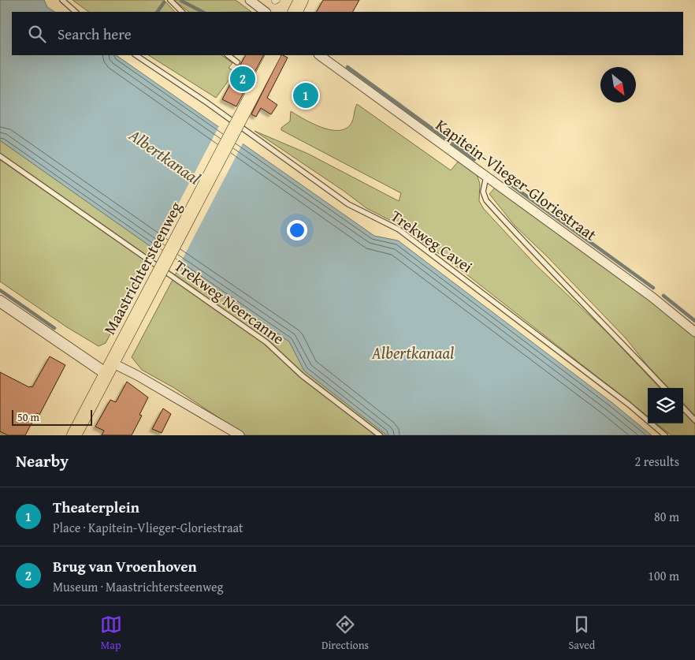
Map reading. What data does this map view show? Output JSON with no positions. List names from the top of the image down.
{
  "streets": {
    "main road": ["Maastrichtersteenweg"],
    "street": ["Kapitein-Vlieger-Gloriestraat"],
    "lane": ["Trekweg Cavei", "Trekweg Neercanne"]
  },
  "water": ["Albertkanaal"],
  "scale_bar": "50 m",
  "north": "bottom right",
  "page": {
    "search": "Search here",
    "pins": ["2", "1"],
    "scale": "50 m",
    "heading": ["Nearby", "2 results"],
    "list": [
      {
        "mark": "1",
        "name": "Theaterplein",
        "note": "Place · Kapitein-Vlieger-Gloriestraat",
        "value": "80 m"
      },
      {
        "mark": "2",
        "name": "Brug van Vroenhoven",
        "note": "Museum · Maastrichtersteenweg",
        "value": "100 m"
      }
    ],
    "nav": ["Map", "Directions", "Saved"]
  }
}
